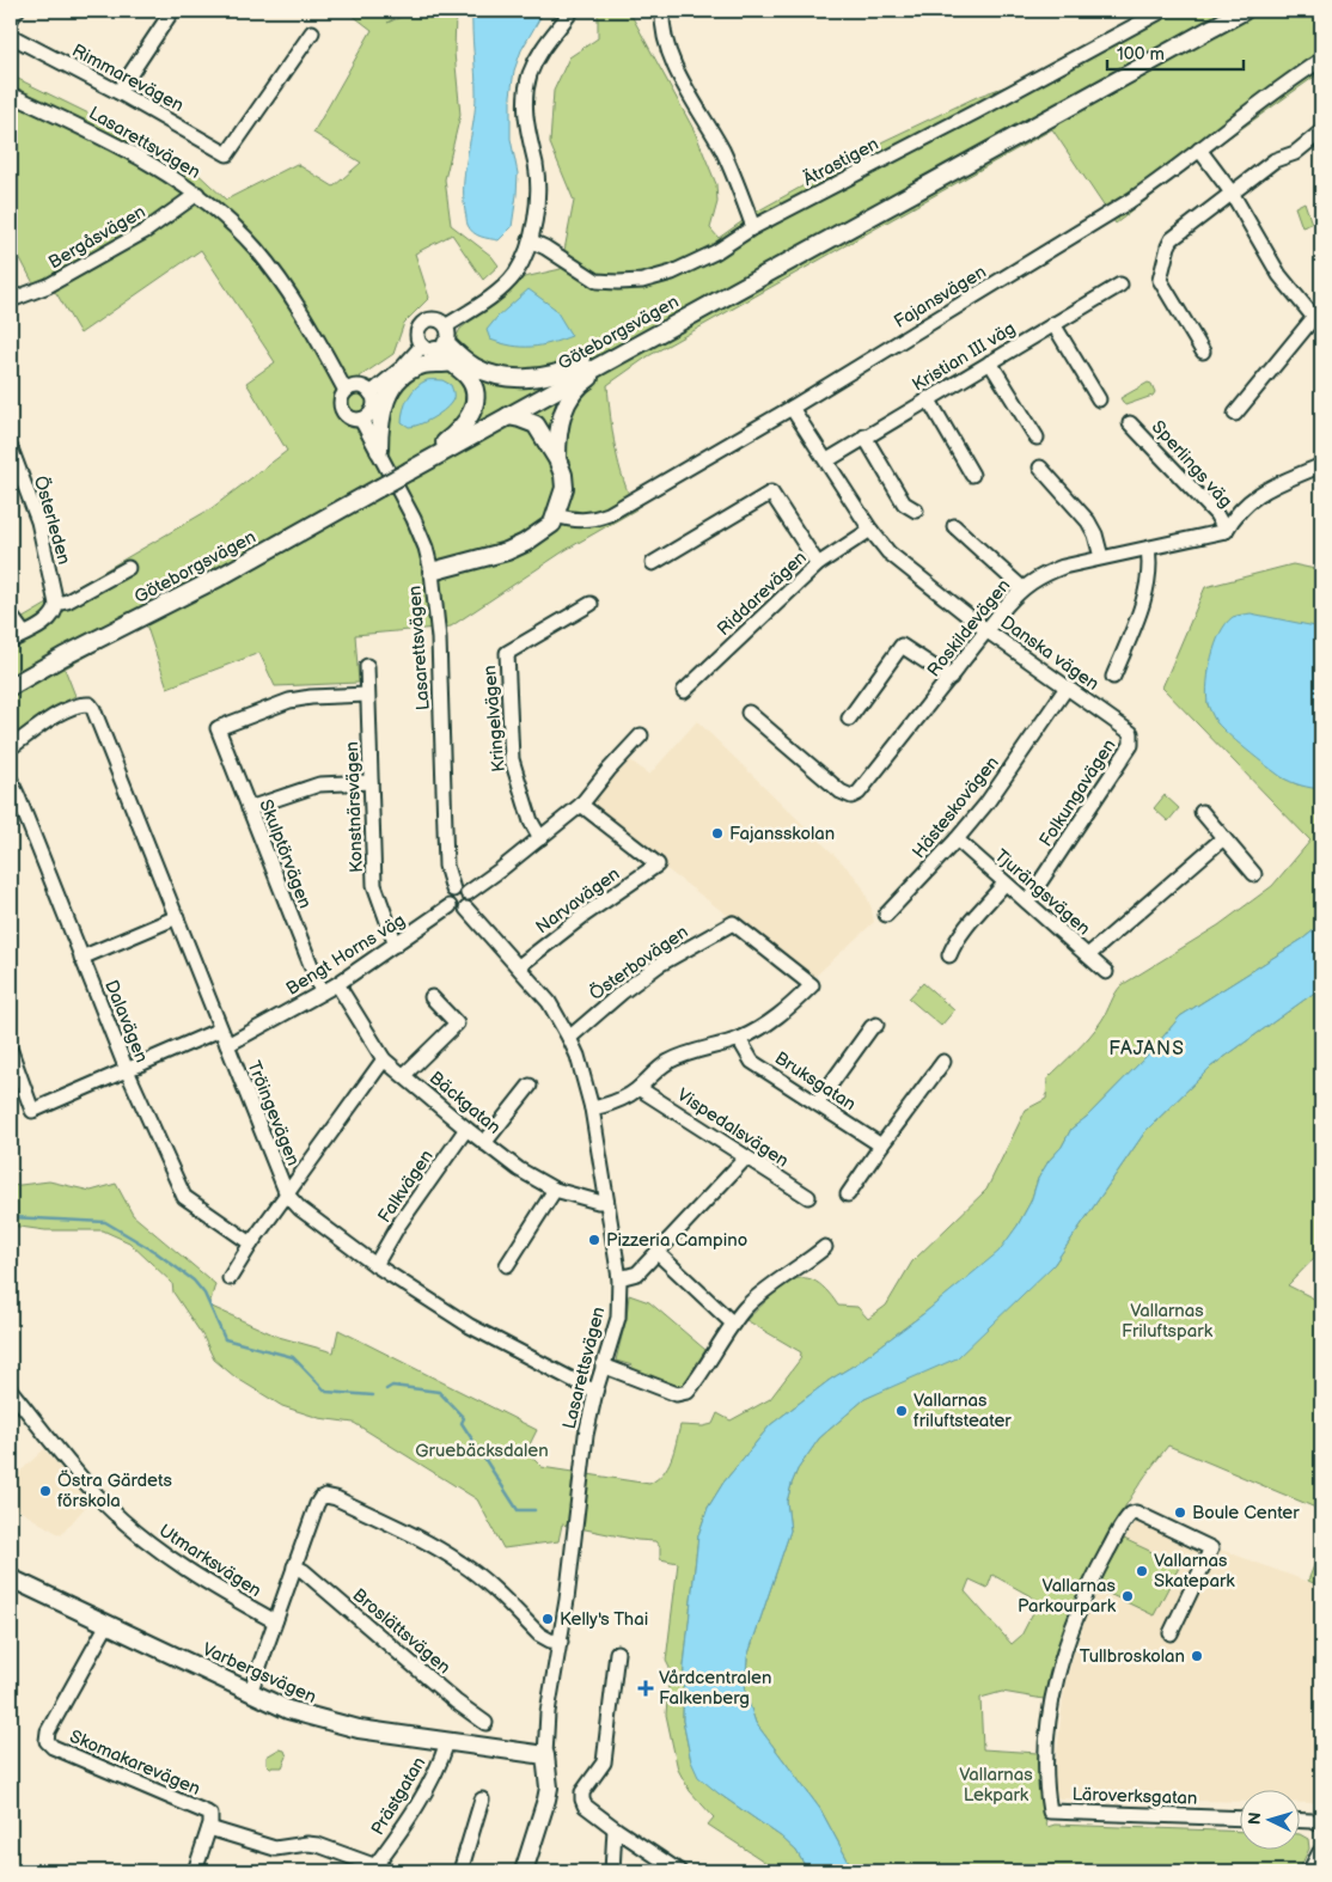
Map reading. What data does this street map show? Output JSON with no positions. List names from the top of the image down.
{
  "streets": {
    "main road": ["Lasarettsvägen", "Göteborgsvägen", "Varbergsvägen"],
    "street": [
      "Rimmarevägen",
      "Ätrastigen",
      "Bergåsvägen",
      "Fajansvägen",
      "Kristian III väg",
      "Sperlings väg",
      "Österleden",
      "Riddarevägen",
      "Roskildevägen",
      "Danska vägen",
      "Kringelvägen",
      "Folkungavägen",
      "Konstnärsvägen",
      "Hästeskovägen",
      "Skulptörvägen",
      "Tjurängsvägen",
      "Narvavägen",
      "Bengt Horns väg",
      "Österbovägen",
      "Dalavägen",
      "Bruksgatan",
      "Bäckgatan",
      "Tröingevägen",
      "Vispedalsvägen",
      "Falkvägen",
      "Utmarksvägen",
      "Broslättsvägen",
      "Skomakarevägen",
      "Prästgatan",
      "Läroverksgatan"
    ]
  },
  "crossings": [
    ["Lasarettsvägen", "Bergåsvägen"],
    ["Lasarettsvägen", "Narvavägen"],
    ["Lasarettsvägen", "Bengt Horns väg"],
    ["Lasarettsvägen", "Österbovägen"],
    ["Lasarettsvägen", "Bäckgatan"],
    ["Lasarettsvägen", "Tröingevägen"],
    ["Lasarettsvägen", "Varbergsvägen"],
    ["Fajansvägen", "Danska vägen"],
    ["Kristian III väg", "Danska vägen"],
    ["Sperlings väg", "Roskildevägen"],
    ["Riddarevägen", "Danska vägen"],
    ["Roskildevägen", "Danska vägen"],
    ["Danska vägen", "Folkungavägen"],
    ["Danska vägen", "Hästeskovägen"],
    ["Folkungavägen", "Tjurängsvägen"],
    ["Konstnärsvägen", "Skulptörvägen"],
    ["Konstnärsvägen", "Bengt Horns väg"],
    ["Hästeskovägen", "Tjurängsvägen"],
    ["Skulptörvägen", "Bengt Horns väg"],
    ["Bengt Horns väg", "Bäckgatan"],
    ["Bengt Horns väg", "Tröingevägen"],
    ["Österbovägen", "Bruksgatan"],
    ["Bäckgatan", "Falkvägen"],
    ["Tröingevägen", "Falkvägen"],
    ["Varbergsvägen", "Skomakarevägen"],
    ["Varbergsvägen", "Prästgatan"],
    ["Skomakarevägen", "Prästgatan"]
  ],
  "districts": ["FAJANS"],
  "parks": ["Vallarnas Friluftspark", "Gruebäcksdalen", "Vallarnas Lekpark"],
  "places": {
    "other": [
      "Fajansskolan",
      "Pizzeria Campino",
      "Vallarnas friluftsteater",
      "Östra Gärdets förskola",
      "Boule Center",
      "Vallarnas Skatepark",
      "Vallarnas Parkourpark",
      "Kelly's Thai",
      "Tullbroskolan"
    ],
    "health": ["Vårdcentralen Falkenberg"]
  },
  "scale_bar": "100 m",
  "north": "left"
}
